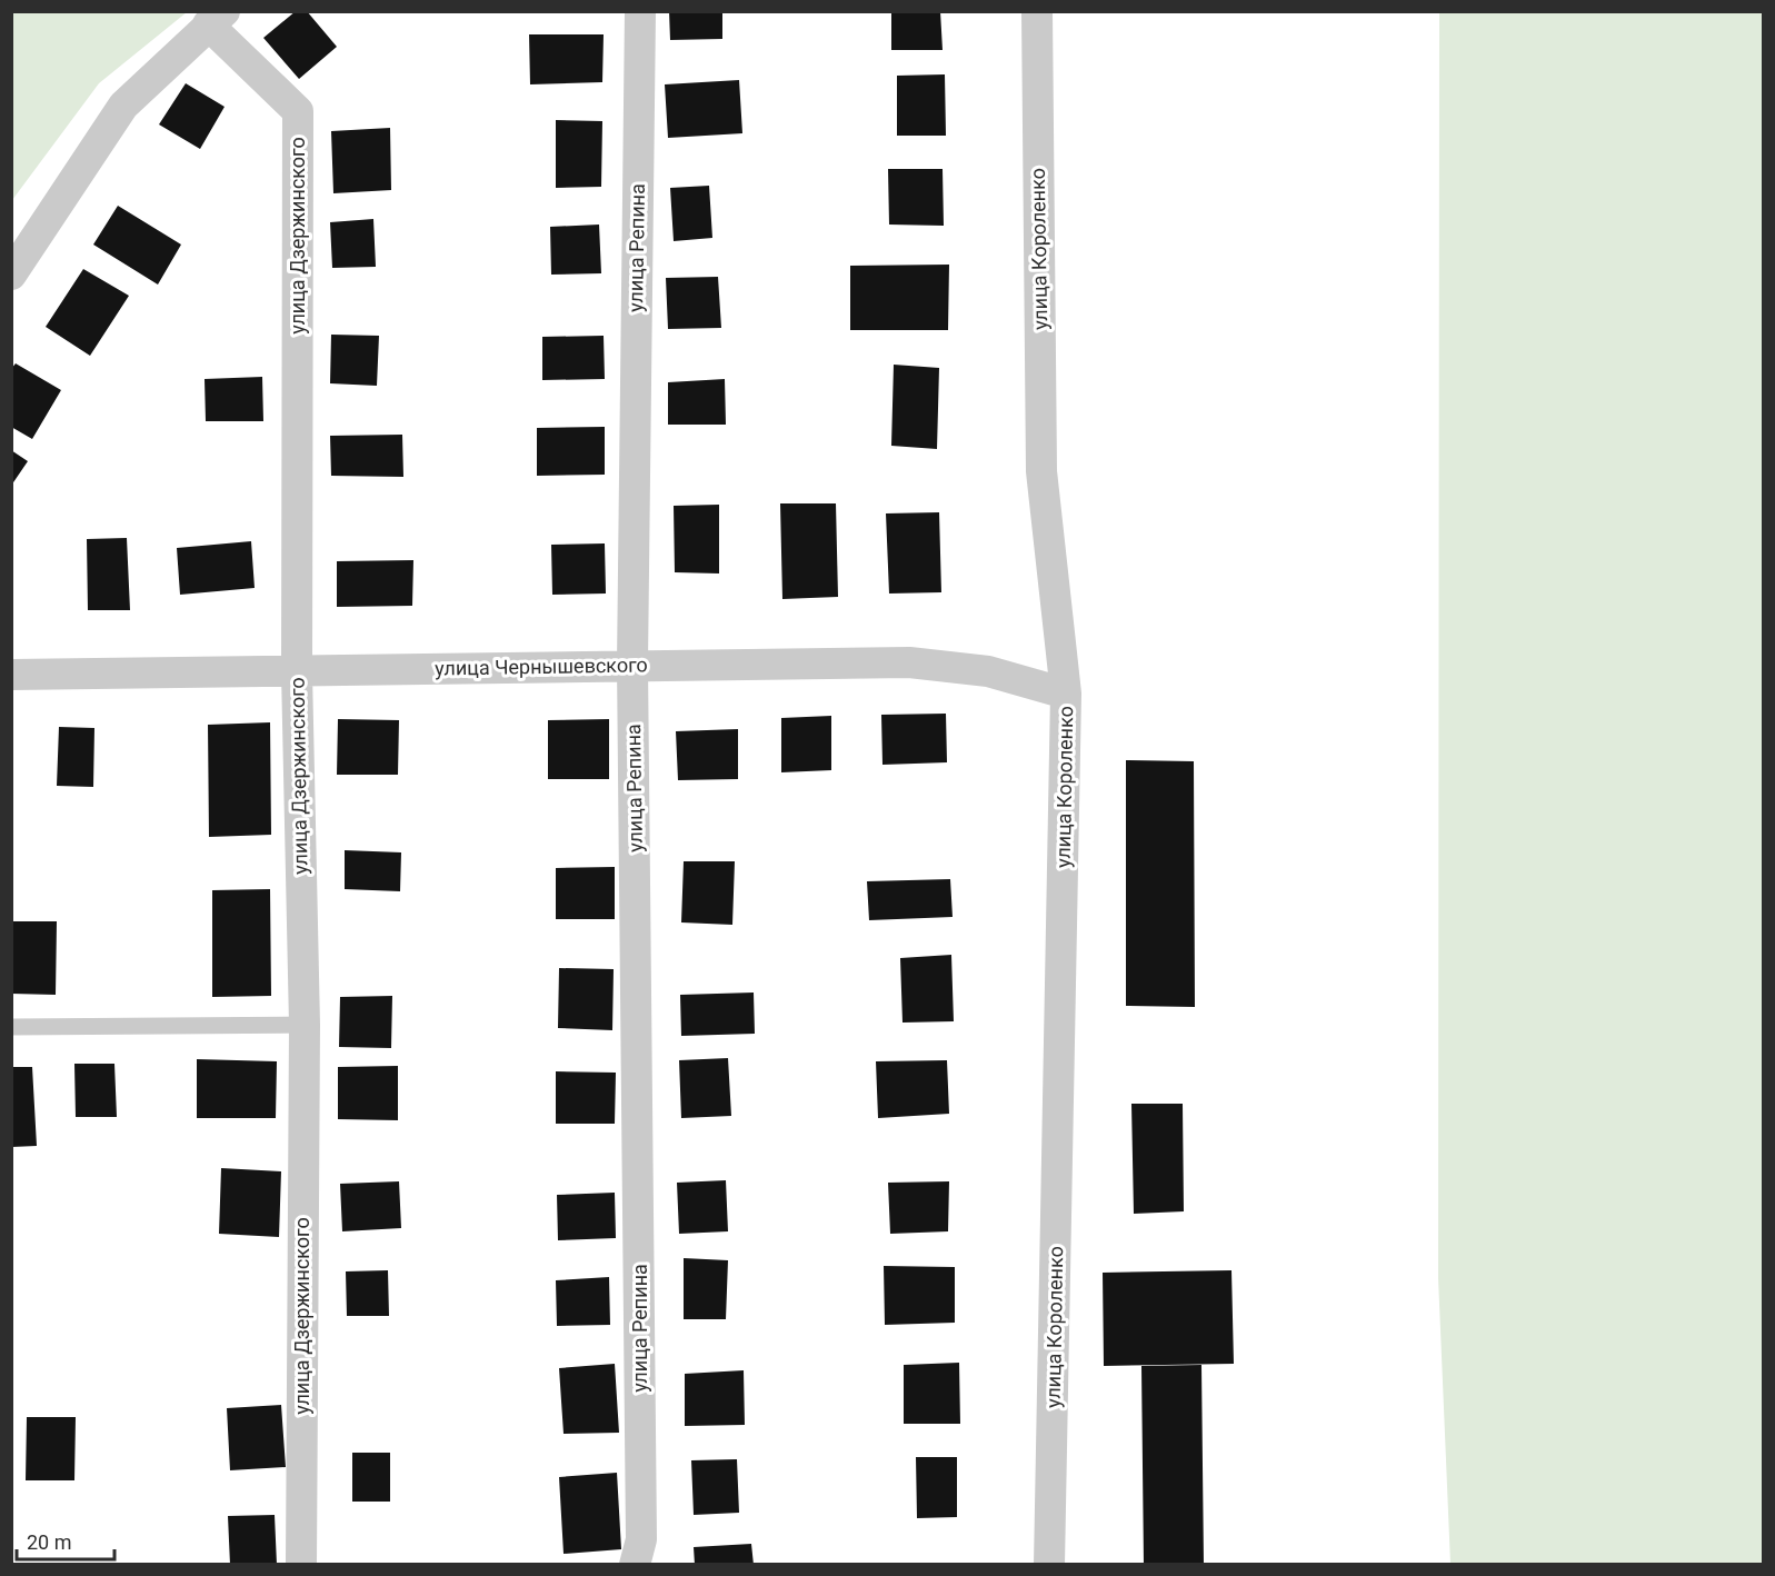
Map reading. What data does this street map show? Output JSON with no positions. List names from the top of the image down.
{
  "streets": {
    "street": [
      "улица Дзержинского",
      "улица Репина",
      "улица Короленко",
      "улица Чернышевского"
    ]
  },
  "crossings": [
    ["улица Дзержинского", "улица Чернышевского"],
    ["улица Репина", "улица Чернышевского"],
    ["улица Короленко", "улица Чернышевского"]
  ],
  "scale_bar": "20 m"
}
